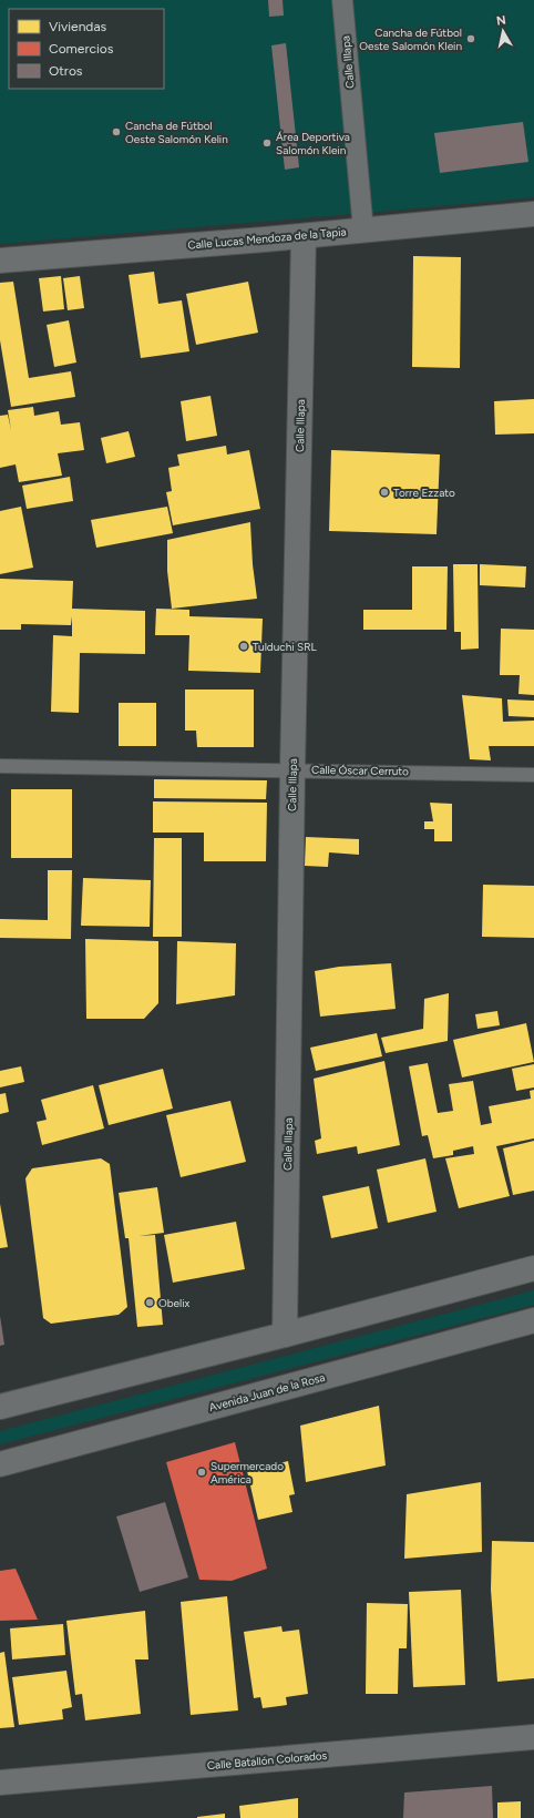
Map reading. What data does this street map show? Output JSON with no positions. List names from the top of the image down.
{
  "streets": {
    "street": [
      "Calle Illapa",
      "Calle Lucas Mendoza de la Tapia",
      "Avenida Juan de la Rosa",
      "Calle Batallón Colorados"
    ],
    "lane": ["Calle Óscar Cerruto"]
  },
  "crossings": [
    ["Calle Illapa", "Calle Lucas Mendoza de la Tapia"],
    ["Calle Illapa", "Calle Óscar Cerruto"]
  ],
  "places": [
    "Cancha de Fútbol Oeste Salomón Klein",
    "Cancha de Fútbol Oeste Salomón Kelin",
    "Área Deportiva Salomón Klein",
    "Torre Ezzato",
    "Tulduchi SRL",
    "Obelix",
    "Supermercado América"
  ],
  "legend": ["Viviendas", "Comercios", "Otros"],
  "north": "top"
}
